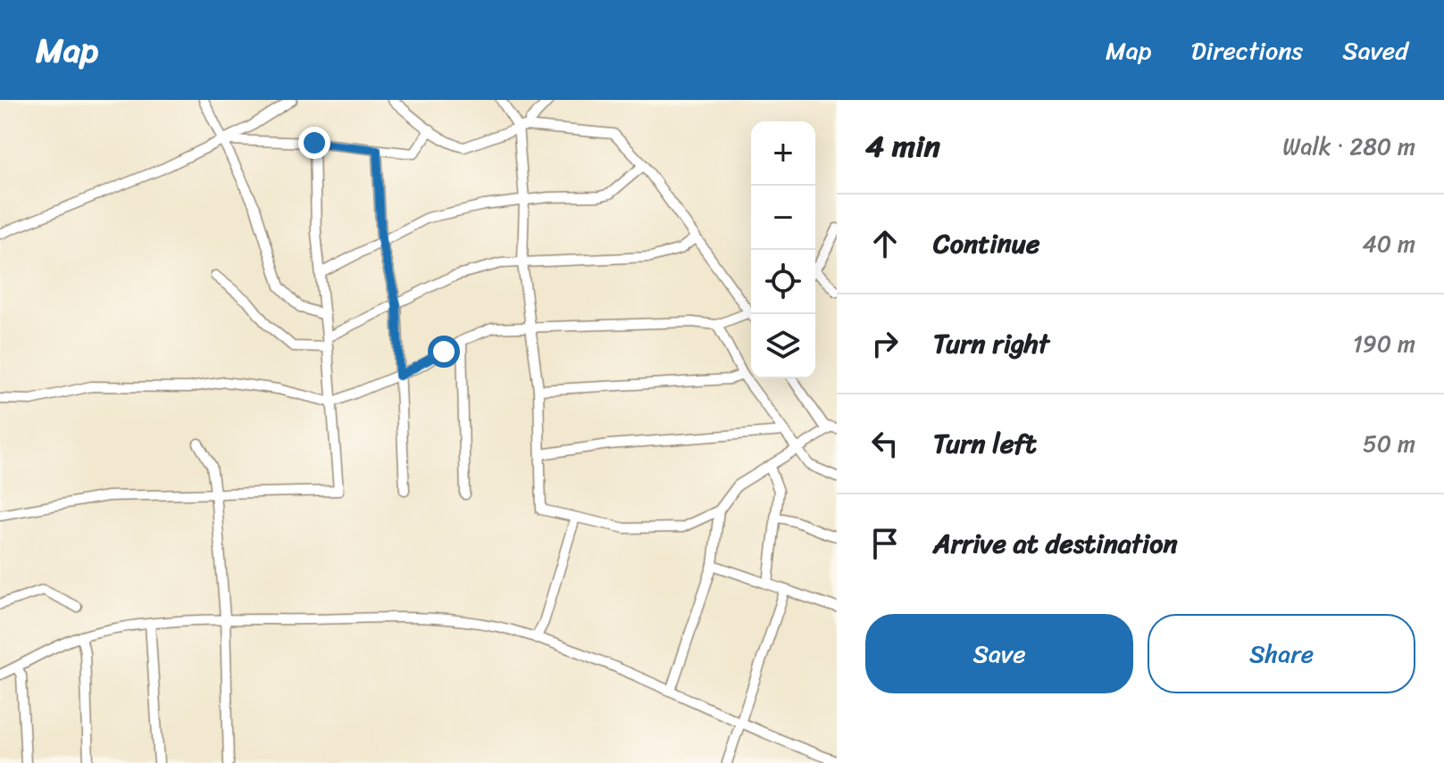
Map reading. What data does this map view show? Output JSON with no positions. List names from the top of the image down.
{
  "page": {
    "header": "Map",
    "nav": ["Map", "Directions", "Saved"],
    "heading": ["4 min", "Walk · 280 m"],
    "map_buttons": ["+", "−"],
    "list": [
      ["Continue", "40 m"],
      ["Turn right", "190 m"],
      ["Turn left", "50 m"],
      "Arrive at destination"
    ],
    "buttons": ["Save", "Share"]
  }
}
